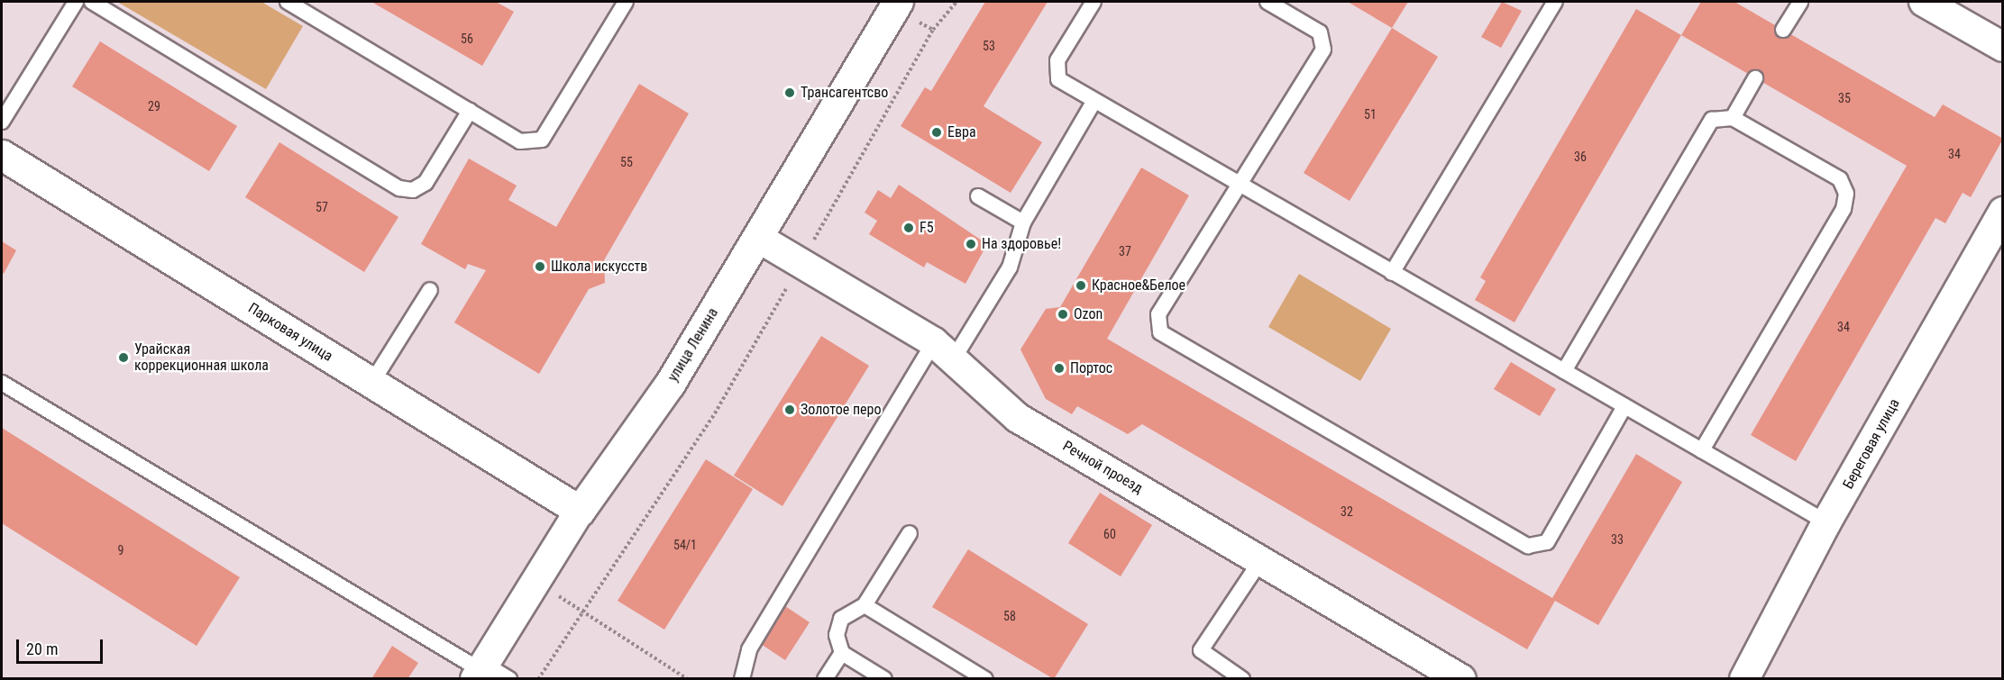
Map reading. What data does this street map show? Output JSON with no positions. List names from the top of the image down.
{
  "streets": {
    "main road": ["Парковая улица", "улица Ленина"],
    "street": ["Береговая улица", "Речной проезд"]
  },
  "crossings": [
    ["Парковая улица", "улица Ленина"],
    ["улица Ленина", "Речной проезд"]
  ],
  "places": [
    "Трансагентсво",
    "Евра",
    "F5",
    "На здоровье!",
    "Школа искусств",
    "Красное&Белое",
    "Ozon",
    "Урайская коррекционная школа",
    "Портос",
    "Золотое перо"
  ],
  "house_numbers": [
    "56",
    "53",
    "35",
    "29",
    "51",
    "34",
    "36",
    "55",
    "57",
    "37",
    "34",
    "32",
    "60",
    "33",
    "54/1",
    "9",
    "58"
  ],
  "scale_bar": "20 m"
}
